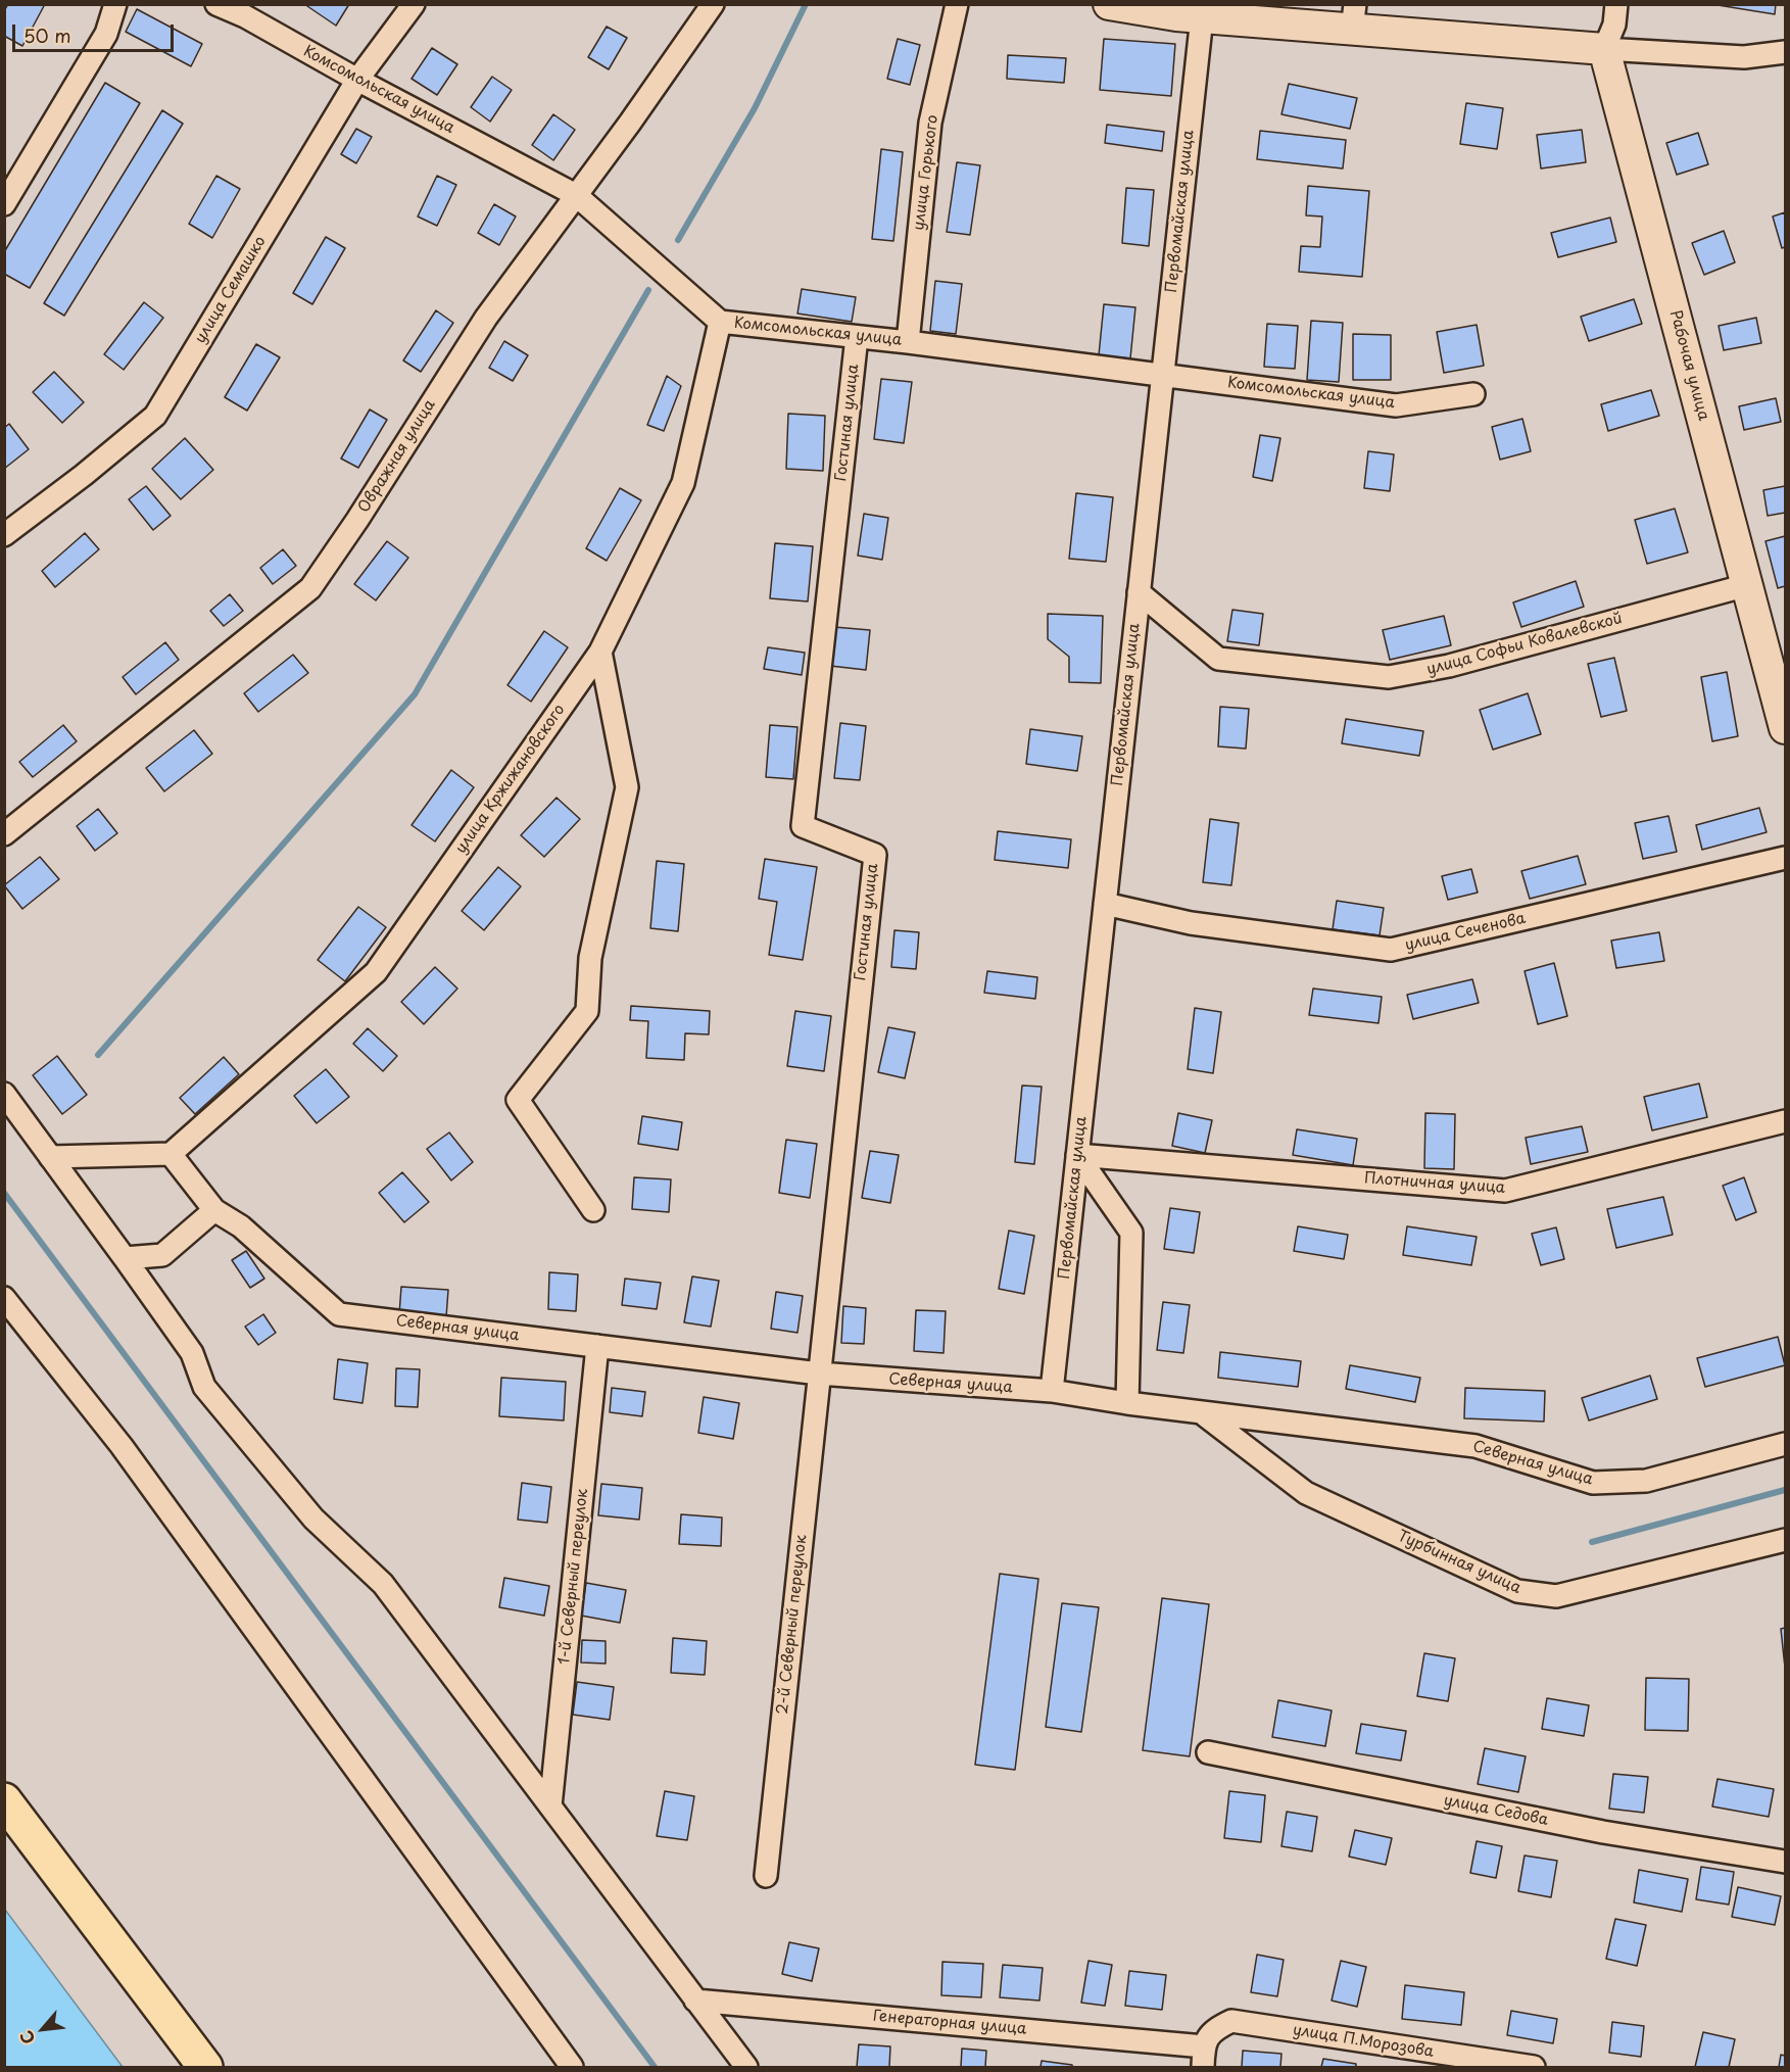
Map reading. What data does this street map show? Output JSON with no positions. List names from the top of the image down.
{
  "streets": {
    "street": [
      "Комсомольская улица",
      "улица Горького",
      "Первомайская улица",
      "улица Семашко",
      "Рабочая улица",
      "Гостиная улица",
      "Овражная улица",
      "улица Софьи Ковалевской",
      "улица Кржижановского",
      "улица Сеченова",
      "Плотничная улица",
      "Северная улица",
      "Турбинная улица",
      "1-й Северный переулок",
      "2-й Северный переулок",
      "улица Седова",
      "Генераторная улица",
      "улица П.Морозова"
    ]
  },
  "crossings": [
    ["Комсомольская улица", "улица Горького"],
    ["Комсомольская улица", "Первомайская улица"],
    ["Комсомольская улица", "улица Семашко"],
    ["Комсомольская улица", "Гостиная улица"],
    ["Комсомольская улица", "Овражная улица"],
    ["Комсомольская улица", "улица Кржижановского"],
    ["Первомайская улица", "улица Софьи Ковалевской"],
    ["Первомайская улица", "улица Сеченова"],
    ["Первомайская улица", "Плотничная улица"],
    ["Первомайская улица", "Северная улица"],
    ["Рабочая улица", "улица Софьи Ковалевской"],
    ["Гостиная улица", "Северная улица"],
    ["Гостиная улица", "2-й Северный переулок"],
    ["улица Кржижановского", "Северная улица"],
    ["Северная улица", "Турбинная улица"],
    ["Северная улица", "1-й Северный переулок"],
    ["Северная улица", "2-й Северный переулок"],
    ["Генераторная улица", "улица П.Морозова"]
  ],
  "scale_bar": "50 m",
  "north": "bottom left"
}
